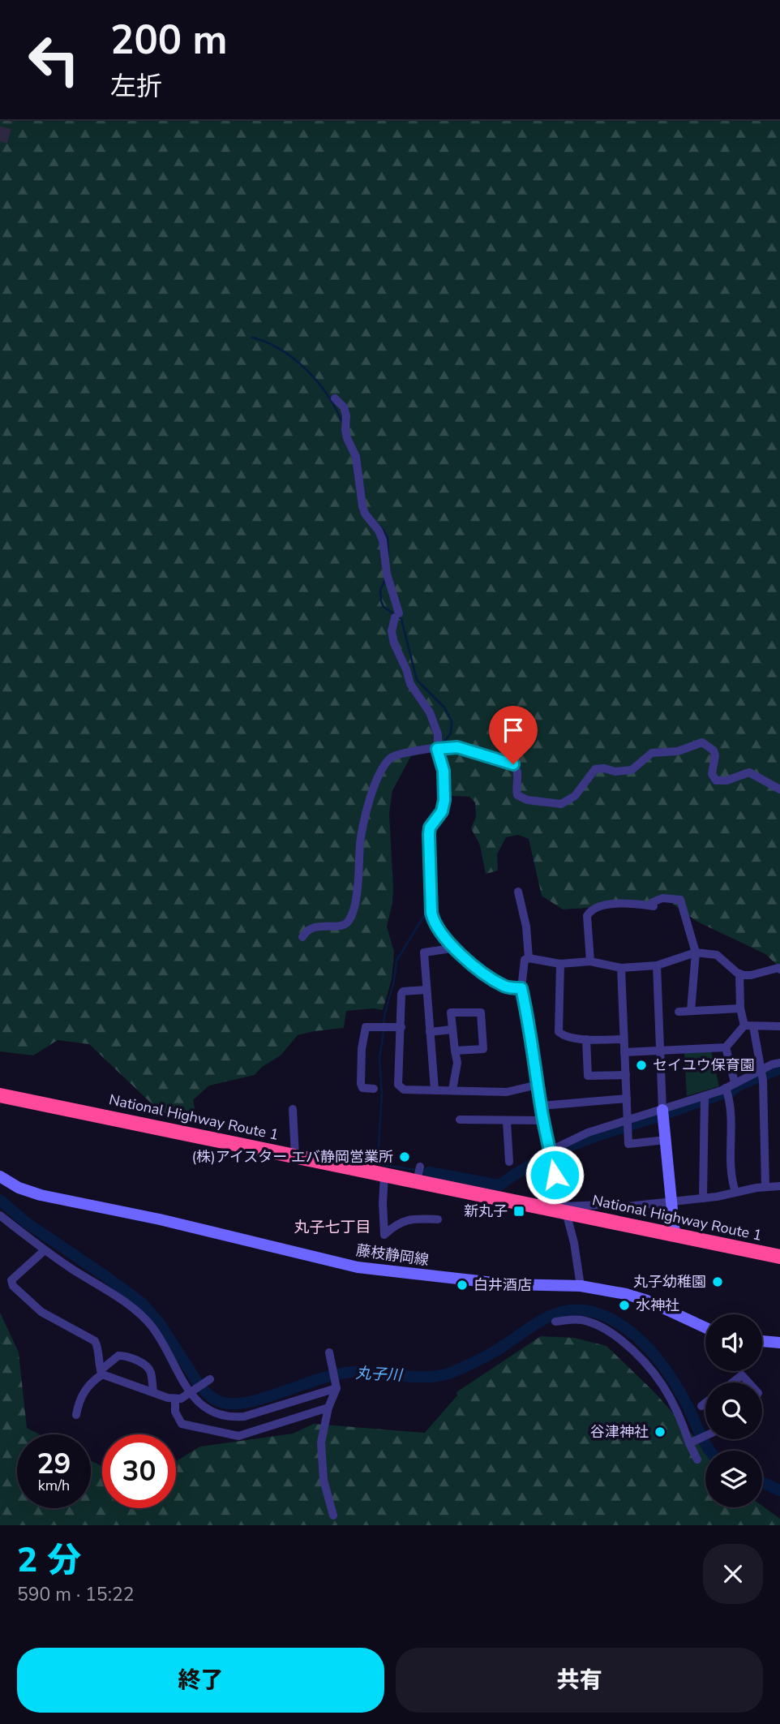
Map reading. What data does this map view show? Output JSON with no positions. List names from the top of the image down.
{
  "streets": {
    "highway": ["National Highway Route 1"],
    "main road": ["藤枝静岡線"]
  },
  "districts": ["丸子七丁目"],
  "water": ["丸子川"],
  "places": {
    "other": [
      "セイユウ保育園",
      "(株)アイスター エバ静岡営業所",
      "丸子幼稚園",
      "白井酒店",
      "水神社",
      "谷津神社"
    ],
    "transit": ["新丸子"]
  },
  "page": {
    "turn": ["200 m", "左折"],
    "speed": "29 km/h",
    "limit": "30",
    "heading": ["2 分", "590 m · 15:22"],
    "buttons": ["終了", "共有"]
  }
}
